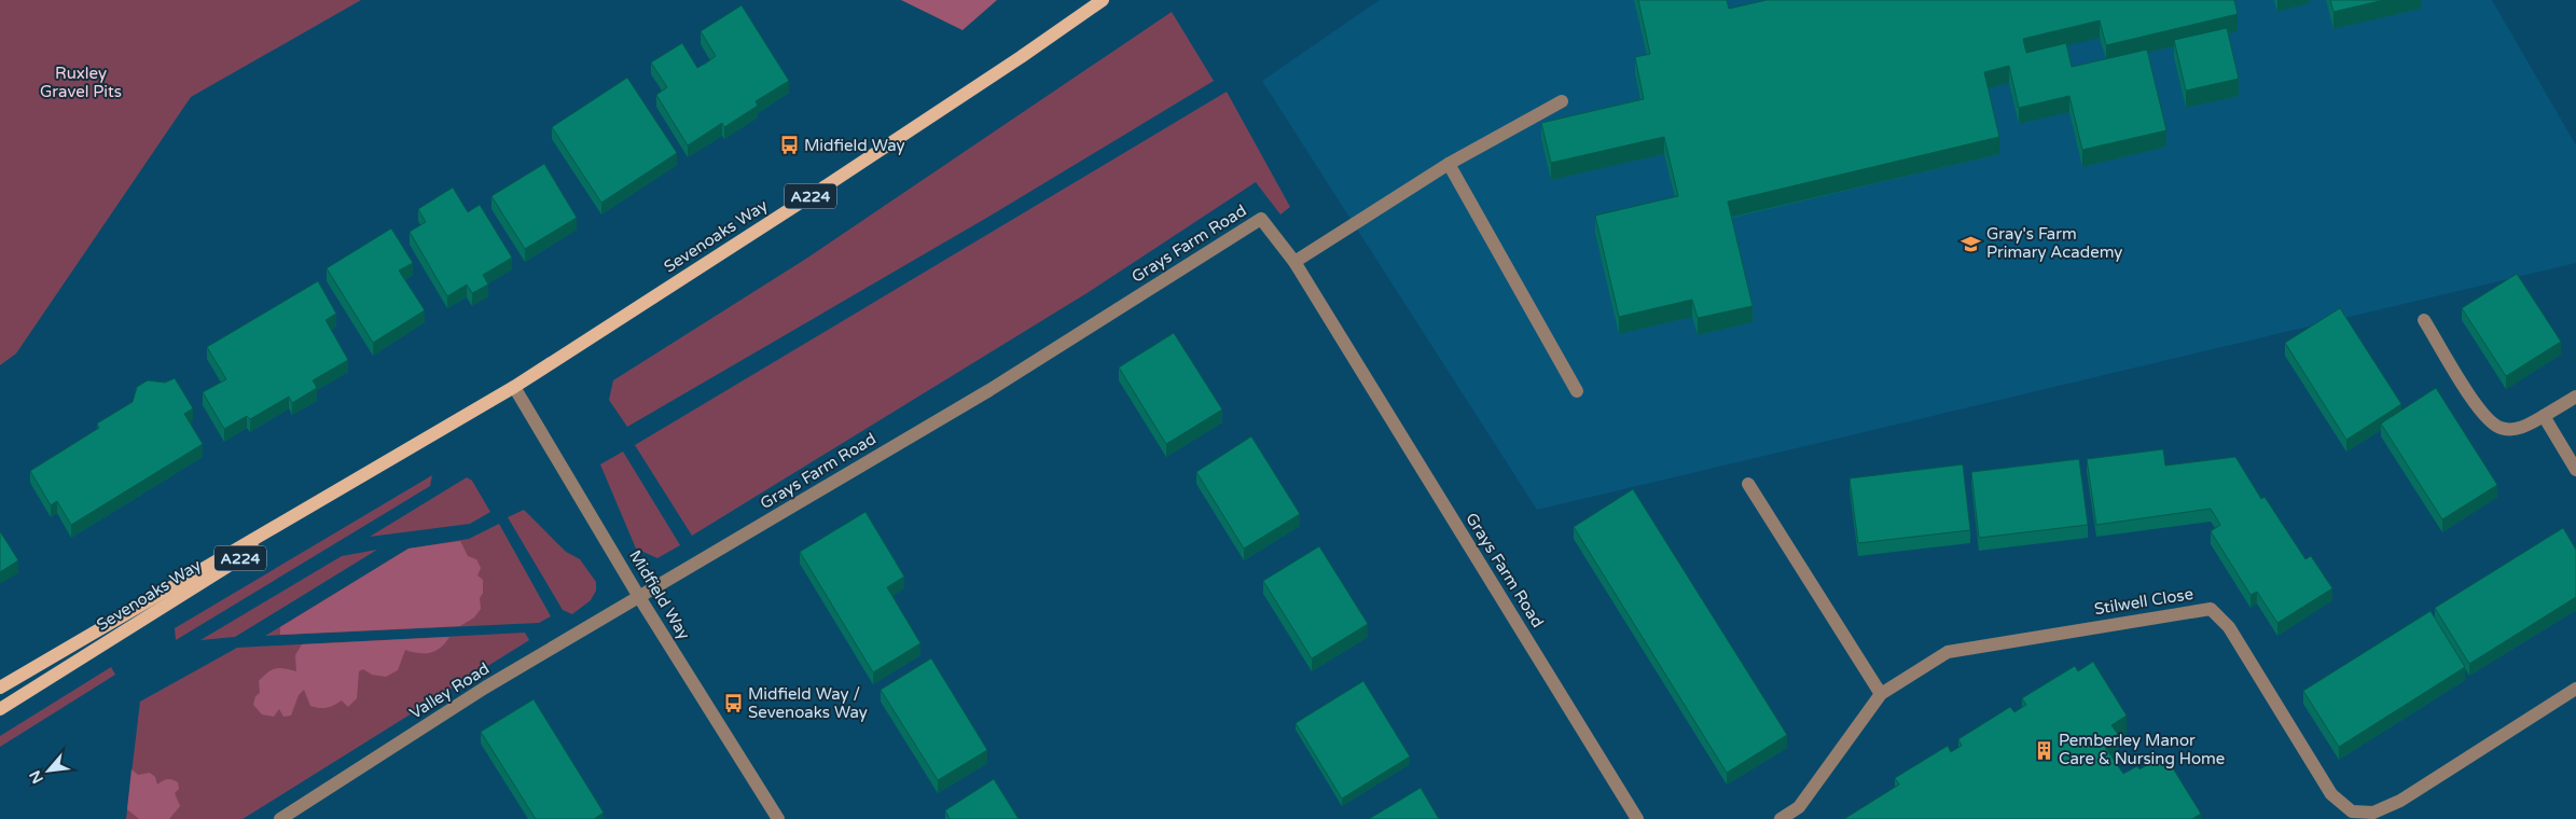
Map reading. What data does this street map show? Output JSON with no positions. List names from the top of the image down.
{
  "streets": {
    "main road": ["A224", "Sevenoaks Way"],
    "street": [
      "Grays Farm Road",
      "Midfield Way",
      "Stilwell Close",
      "Valley Road"
    ]
  },
  "crossings": [
    ["Sevenoaks Way", "Midfield Way"],
    ["Grays Farm Road", "Midfield Way"],
    ["Grays Farm Road", "Valley Road"],
    ["Midfield Way", "Valley Road"]
  ],
  "parks": ["Ruxley Gravel Pits"],
  "places": {
    "bus stop": ["Midfield Way", "Midfield Way / Sevenoaks Way"],
    "school or university": ["Gray's Farm Primary Academy"],
    "building": ["Pemberley Manor Care & Nursing Home"]
  },
  "north": "bottom left"
}
